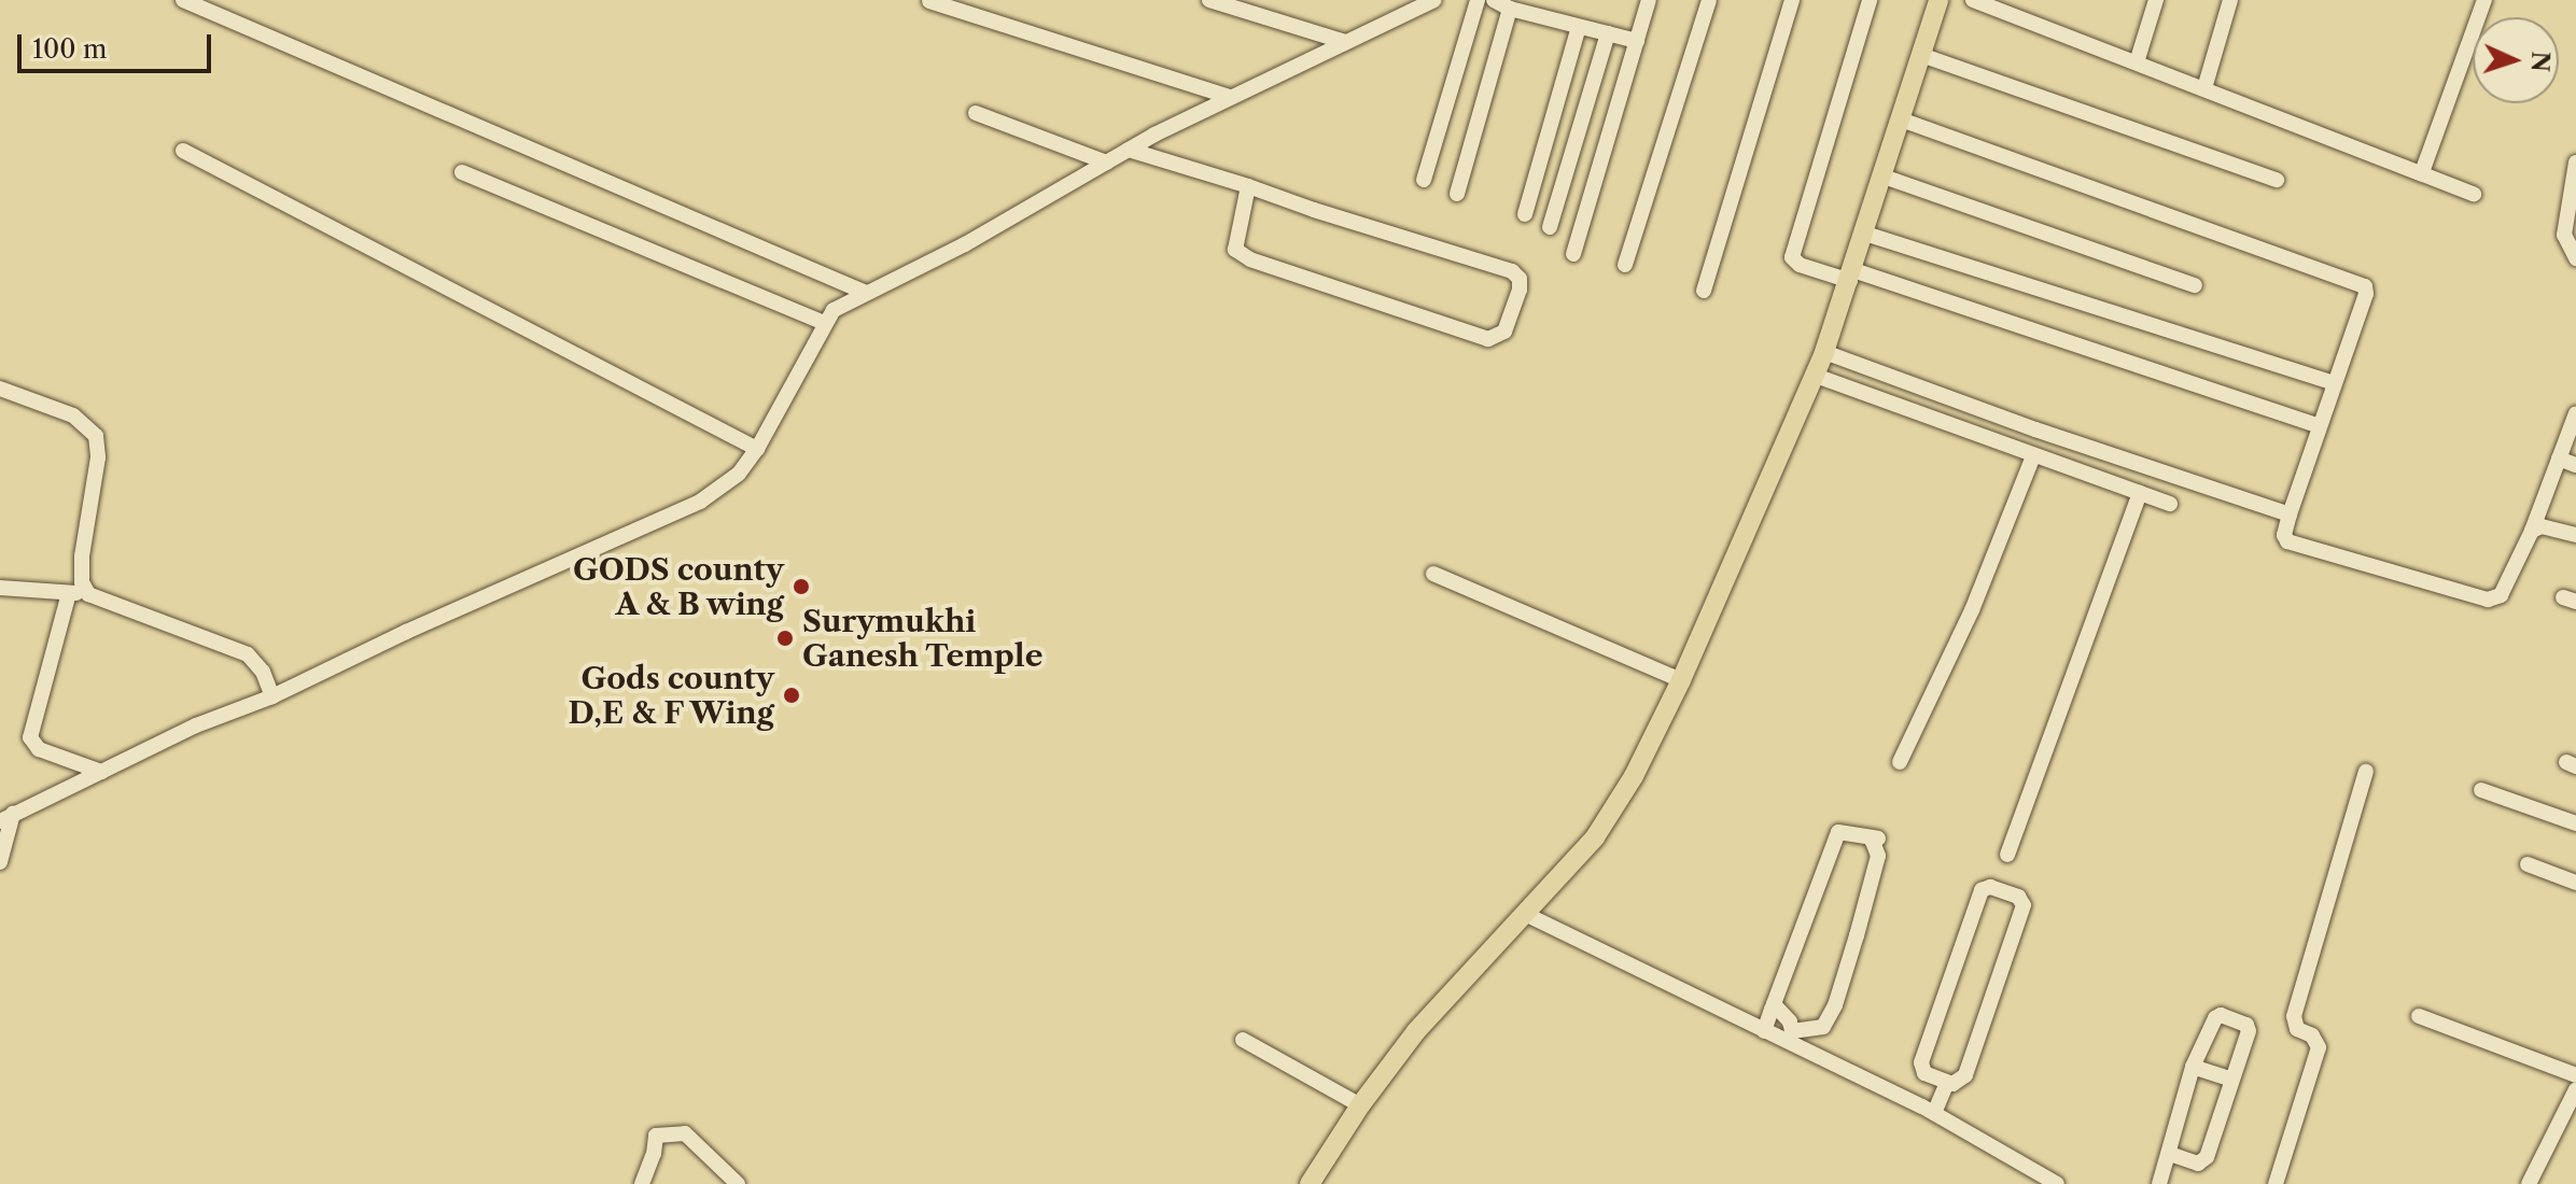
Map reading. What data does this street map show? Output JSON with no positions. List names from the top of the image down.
{
  "places": ["GODS county A & B wing", "Surymukhi Ganesh Temple", "Gods county D,E & F Wing"],
  "scale_bar": "100 m",
  "north": "right"
}
